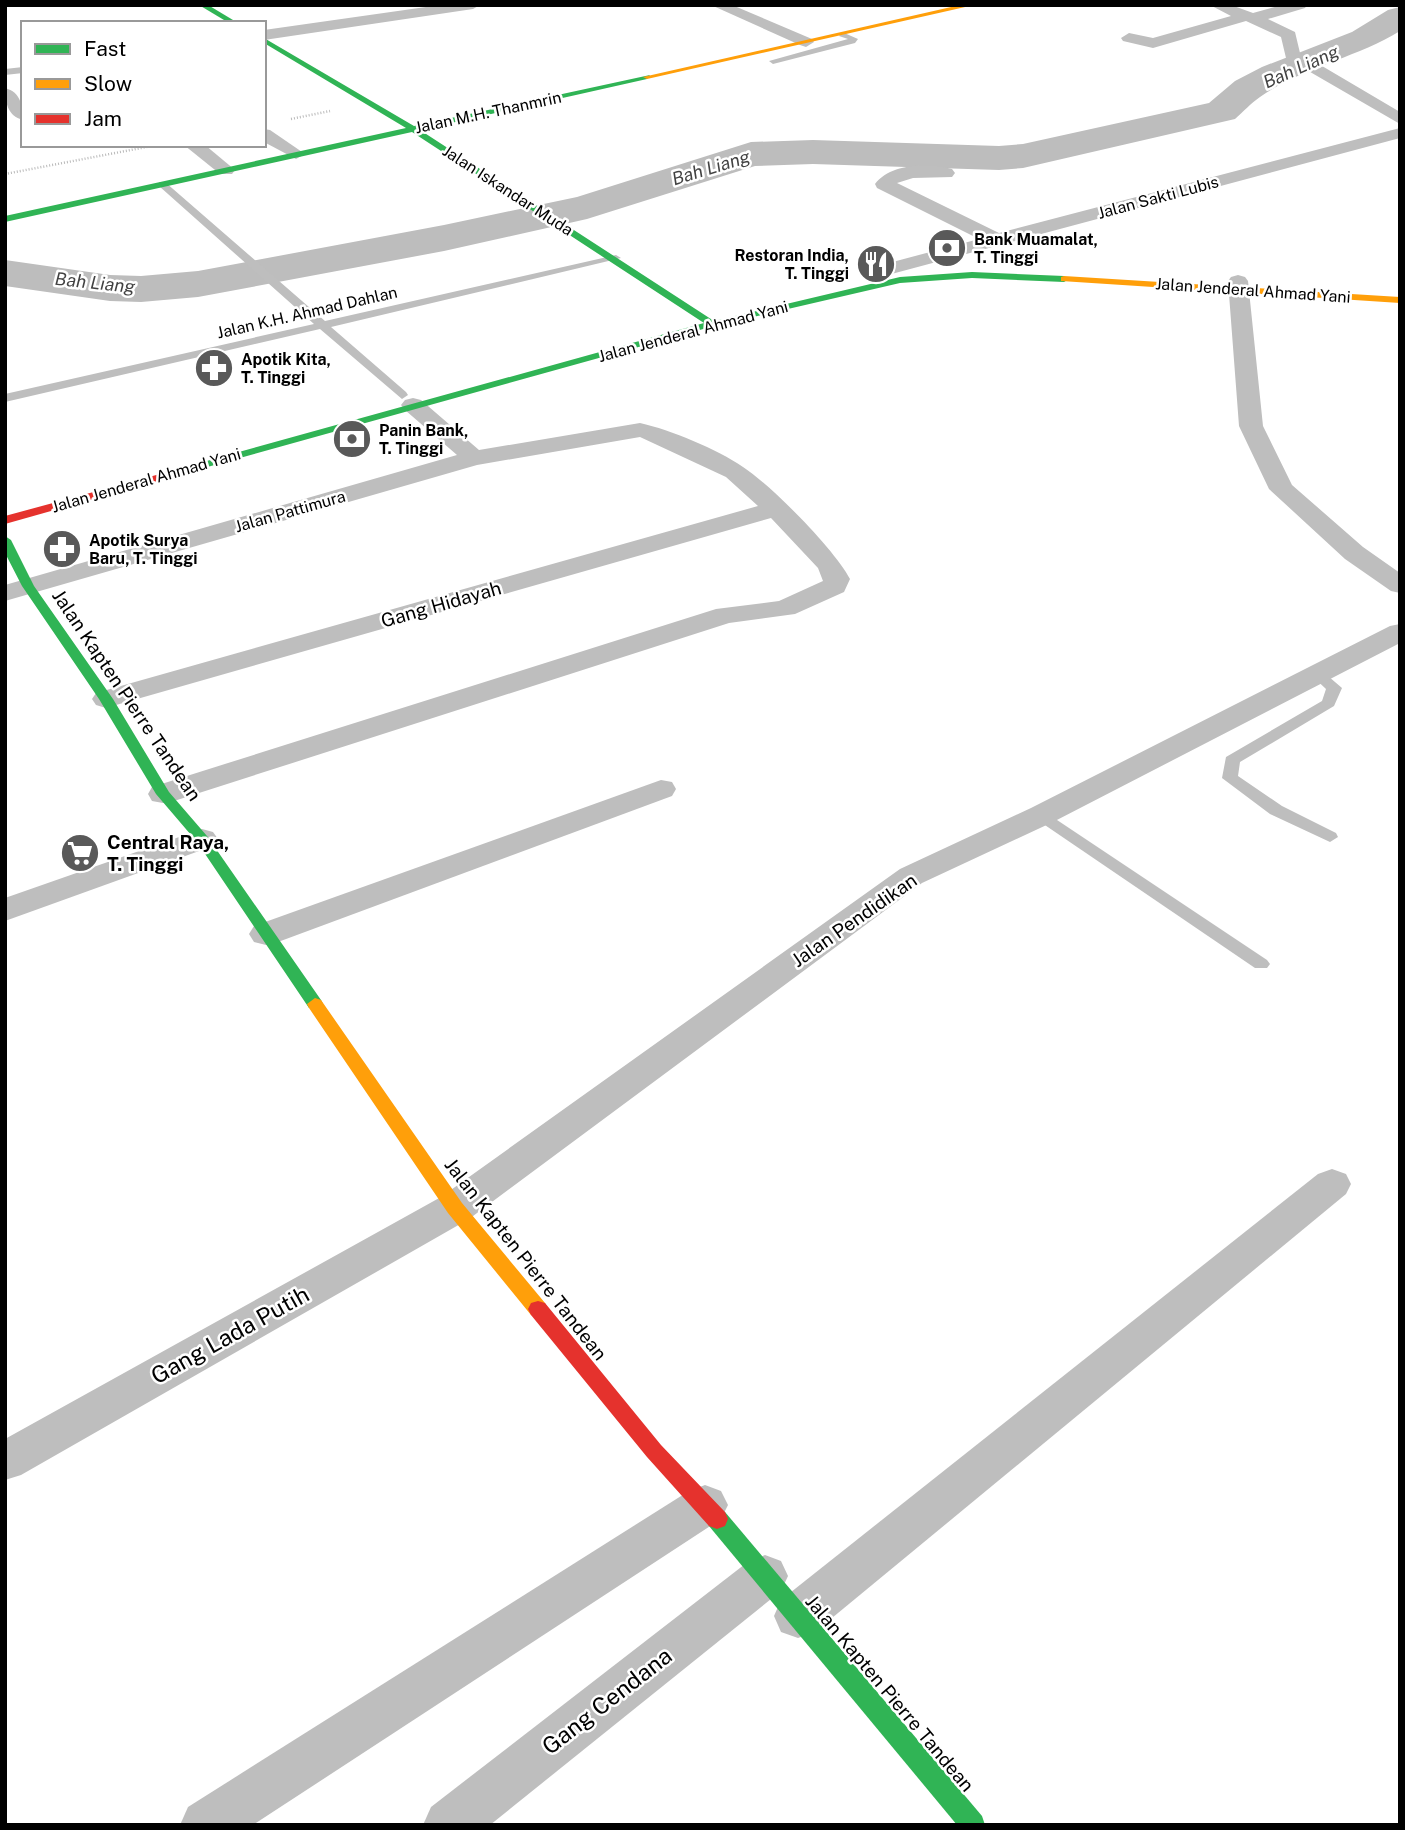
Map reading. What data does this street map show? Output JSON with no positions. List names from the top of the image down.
{
  "streets": {
    "main road": [
      "Jalan M.H. Thanmrin",
      "Jalan Iskandar Muda",
      "Jalan Jenderal Ahmad Yani",
      "Jalan Kapten Pierre Tandean"
    ],
    "street": [
      "Jalan Sakti Lubis",
      "Jalan Pattimura",
      "Gang Hidayah",
      "Jalan Pendidikan",
      "Gang Lada Putih",
      "Gang Cendana"
    ],
    "lane": ["Jalan K.H. Ahmad Dahlan"]
  },
  "crossings": [
    ["Jalan M.H. Thanmrin", "Jalan Iskandar Muda"],
    ["Jalan Iskandar Muda", "Jalan Jenderal Ahmad Yani"],
    ["Jalan Iskandar Muda", "Jalan K.H. Ahmad Dahlan"],
    ["Jalan Sakti Lubis", "Jalan Jenderal Ahmad Yani"],
    ["Jalan Pattimura", "Gang Hidayah"],
    ["Jalan Pattimura", "Jalan Kapten Pierre Tandean"],
    ["Gang Hidayah", "Jalan Kapten Pierre Tandean"],
    ["Jalan Kapten Pierre Tandean", "Jalan Pendidikan"],
    ["Jalan Kapten Pierre Tandean", "Gang Lada Putih"],
    ["Jalan Kapten Pierre Tandean", "Gang Cendana"],
    ["Jalan Pendidikan", "Gang Lada Putih"]
  ],
  "water": ["Bah Liang"],
  "places": {
    "bank": ["Bank Muamalat, T. Tinggi", "Panin Bank, T. Tinggi"],
    "restaurant": ["Restoran India, T. Tinggi"],
    "pharmacy": ["Apotik Kita, T. Tinggi", "Apotik Surya Baru, T. Tinggi"],
    "supermarket": ["Central Raya, T. Tinggi"]
  },
  "legend": ["Fast", "Slow", "Jam"]
}
